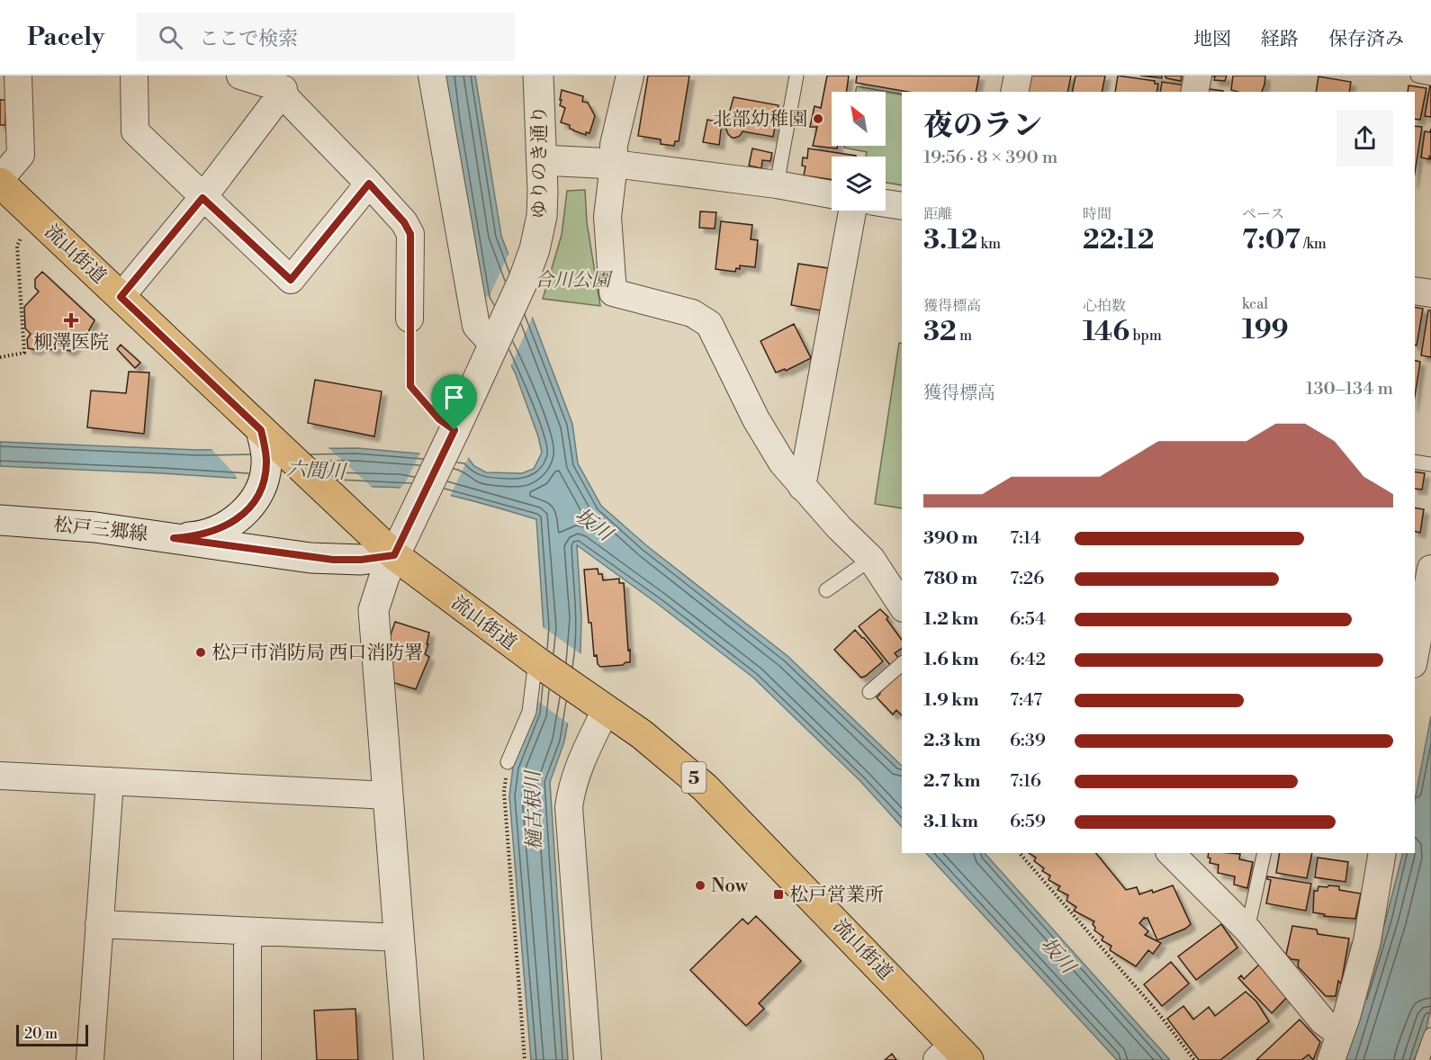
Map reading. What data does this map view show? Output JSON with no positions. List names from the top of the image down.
{
  "streets": {
    "main road": ["流山街道", "5"],
    "street": ["ゆりのき通り", "松戸三郷線"]
  },
  "crossings": [
    ["ゆりのき通り", "流山街道"],
    ["ゆりのき通り", "松戸三郷線"],
    ["流山街道", "松戸三郷線"]
  ],
  "water": ["六間川", "坂川", "樋古根川"],
  "parks": ["合川公園"],
  "places": {
    "other": ["北部幼稚園", "松戸市消防局 西口消防署", "Now"],
    "health": ["柳澤医院"],
    "transit": ["松戸営業所"]
  },
  "scale_bar": "20 m",
  "north": "top left",
  "page": {
    "header": "Pacely",
    "search": "ここで検索",
    "nav": ["地図", "経路", "保存済み"],
    "heading": ["夜のラン", "19:56 · 8 × 390 m"],
    "stats": [
      ["距離", "3.12 km"],
      ["時間", "22:12"],
      ["ペース", "7:07 /km"],
      ["獲得標高", "32 m"],
      ["心拍数", "146 bpm"],
      ["kcal", "199"]
    ],
    "chart": ["獲得標高", "130–134 m"],
    "list": [
      {
        "name": "390 m",
        "note": "7:14"
      },
      {
        "name": "780 m",
        "note": "7:26"
      },
      {
        "name": "1.2 km",
        "note": "6:54"
      },
      {
        "name": "1.6 km",
        "note": "6:42"
      },
      {
        "name": "1.9 km",
        "note": "7:47"
      },
      {
        "name": "2.3 km",
        "note": "6:39"
      },
      {
        "name": "2.7 km",
        "note": "7:16"
      },
      {
        "name": "3.1 km",
        "note": "6:59"
      }
    ],
    "scale": "20 m"
  }
}
